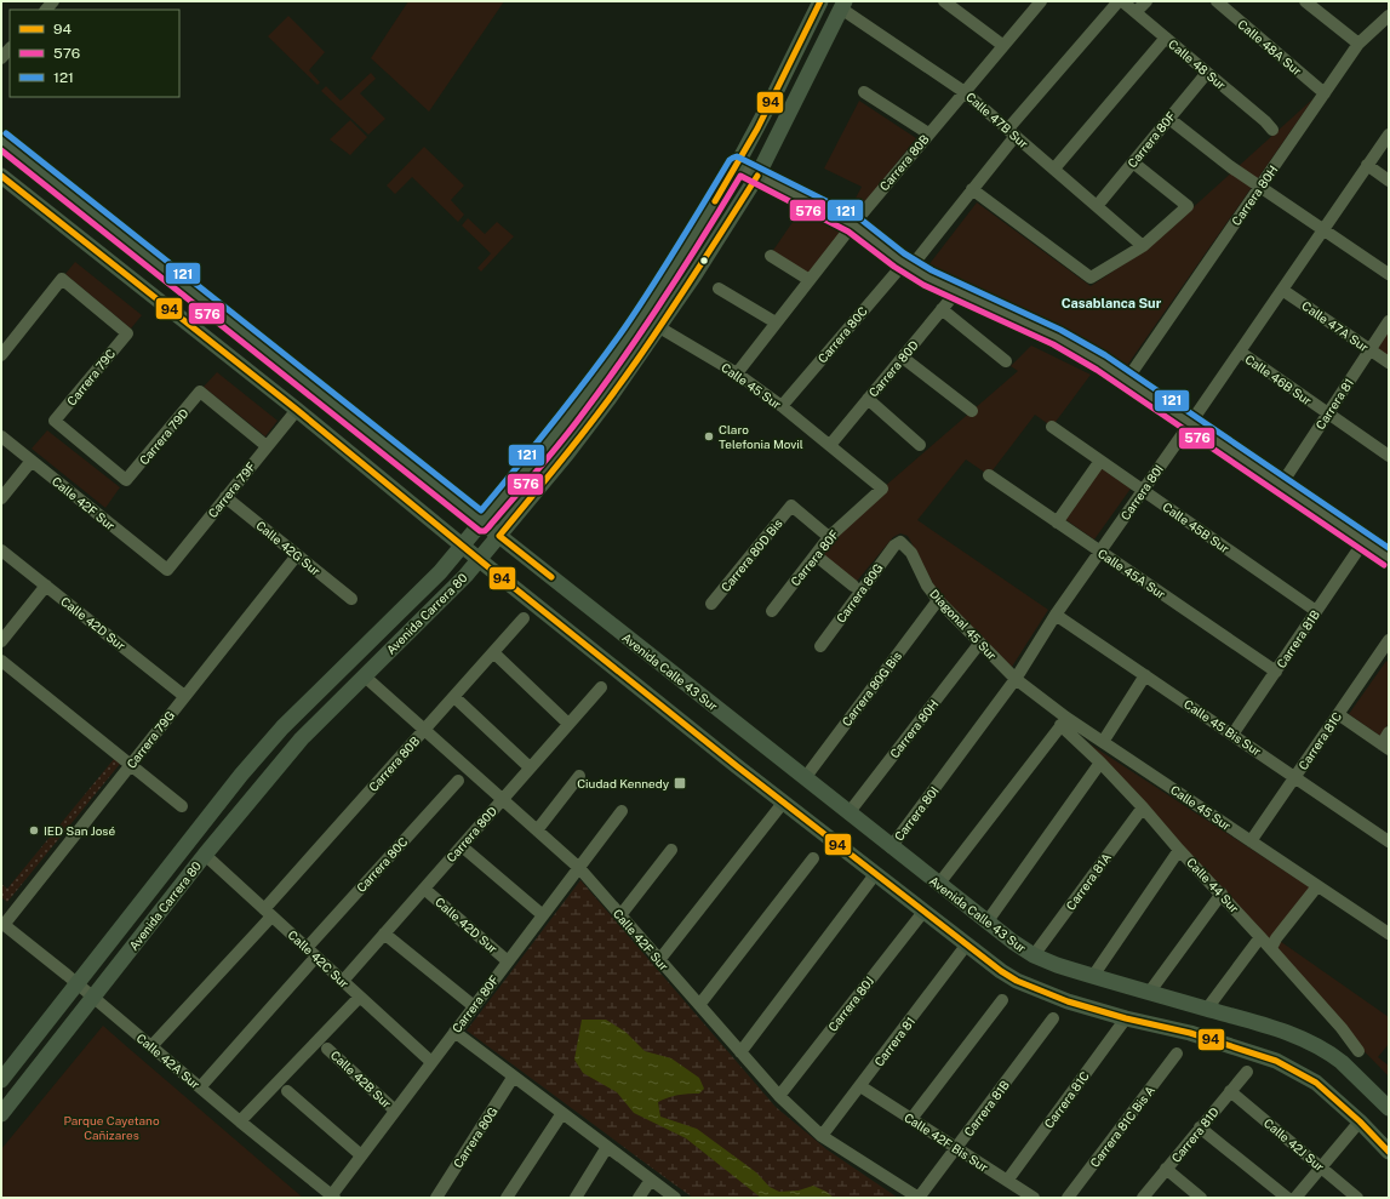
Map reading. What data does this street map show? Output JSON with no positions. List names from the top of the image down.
{
  "streets": {
    "main road": ["Avenida Carrera 80", "Avenida Calle 43 Sur"],
    "street": [
      "Calle 48A Sur",
      "Calle 48 Sur",
      "Calle 47B Sur",
      "Carrera 80F",
      "Carrera 80B",
      "Carrera 80H",
      "Calle 47A Sur",
      "Carrera 80C",
      "Carrera 80D",
      "Carrera 79C",
      "Calle 46B Sur",
      "Calle 45 Sur",
      "Carrera 81",
      "Carrera 79D",
      "Carrera 79F",
      "Carrera 80I",
      "Calle 42F Sur",
      "Calle 45B Sur",
      "Calle 42G Sur",
      "Carrera 80D Bis",
      "Calle 45A Sur",
      "Carrera 80G",
      "Calle 42D Sur",
      "Diagonal 45 Sur",
      "Carrera 81B",
      "Carrera 80G Bis",
      "Calle 45 Bis Sur",
      "Carrera 79G",
      "Carrera 81C",
      "Carrera 81A",
      "Calle 44 Sur",
      "Calle 42C Sur",
      "Carrera 80J",
      "Calle 42A Sur",
      "Calle 42B Sur",
      "Carrera 81C Bis A",
      "Carrera 81D",
      "Calle 42F Bis Sur",
      "Calle 42J Sur"
    ]
  },
  "crossings": [
    ["Calle 48A Sur", "Carrera 80H"],
    ["Calle 48 Sur", "Carrera 80F"],
    ["Calle 48 Sur", "Carrera 80C"],
    ["Calle 47B Sur", "Carrera 80F"],
    ["Calle 47B Sur", "Carrera 80B"],
    ["Calle 47B Sur", "Carrera 80C"],
    ["Calle 47B Sur", "Avenida Carrera 80"],
    ["Carrera 80F", "Calle 45 Sur"],
    ["Carrera 80F", "Calle 42F Sur"],
    ["Carrera 80F", "Carrera 80D Bis"],
    ["Carrera 80F", "Calle 42D Sur"],
    ["Carrera 80F", "Calle 42C Sur"],
    ["Carrera 80F", "Calle 42A Sur"],
    ["Carrera 80F", "Calle 42B Sur"],
    ["Carrera 80B", "Calle 45 Sur"],
    ["Carrera 80B", "Calle 42F Sur"],
    ["Carrera 80B", "Calle 42C Sur"],
    ["Carrera 80B", "Calle 42A Sur"],
    ["Carrera 80H", "Diagonal 45 Sur"],
    ["Carrera 80H", "Avenida Calle 43 Sur"],
    ["Calle 47A Sur", "Carrera 81"],
    ["Calle 47A Sur", "Carrera 80I"],
    ["Carrera 80C", "Calle 45 Sur"],
    ["Carrera 80C", "Calle 42C Sur"],
    ["Carrera 80D", "Calle 45 Sur"],
    ["Carrera 80D", "Calle 42F Sur"],
    ["Carrera 80D", "Calle 42D Sur"],
    ["Carrera 80D", "Calle 42C Sur"],
    ["Carrera 79C", "Carrera 79D"],
    ["Calle 46B Sur", "Carrera 81"],
    ["Calle 46B Sur", "Carrera 80I"],
    ["Calle 45 Sur", "Carrera 80I"],
    ["Calle 45 Sur", "Avenida Carrera 80"],
    ["Calle 45 Sur", "Diagonal 45 Sur"],
    ["Calle 45 Sur", "Carrera 81C"],
    ["Calle 45 Sur", "Calle 44 Sur"],
    ["Carrera 81", "Calle 42F Sur"],
    ["Carrera 81", "Calle 42F Bis Sur"],
    ["Carrera 79D", "Carrera 79F"],
    ["Carrera 79F", "Calle 42F Sur"],
    ["Carrera 79F", "Calle 42G Sur"],
    ["Carrera 80I", "Calle 45B Sur"],
    ["Carrera 80I", "Calle 45A Sur"],
    ["Carrera 80I", "Diagonal 45 Sur"],
    ["Carrera 80I", "Avenida Calle 43 Sur"],
    ["Carrera 80I", "Calle 45 Bis Sur"],
    ["Calle 42F Sur", "Avenida Carrera 80"],
    ["Calle 42F Sur", "Carrera 81B"],
    ["Calle 42F Sur", "Carrera 80J"],
    ["Calle 45B Sur", "Carrera 81B"],
    ["Calle 42G Sur", "Carrera 79G"],
    ["Calle 45A Sur", "Carrera 81B"],
    ["Carrera 80G", "Diagonal 45 Sur"],
    ["Avenida Carrera 80", "Avenida Calle 43 Sur"],
    ["Avenida Carrera 80", "Calle 42C Sur"],
    ["Avenida Carrera 80", "Calle 42A Sur"],
    ["Calle 42D Sur", "Carrera 79G"],
    ["Diagonal 45 Sur", "Carrera 80G Bis"],
    ["Carrera 81B", "Calle 45 Bis Sur"],
    ["Carrera 81B", "Calle 42F Bis Sur"],
    ["Avenida Calle 43 Sur", "Carrera 80G Bis"],
    ["Avenida Calle 43 Sur", "Carrera 81A"],
    ["Calle 45 Bis Sur", "Carrera 81C"],
    ["Carrera 79G", "Calle 42A Sur"],
    ["Carrera 81C", "Calle 42F Bis Sur"],
    ["Carrera 81A", "Calle 44 Sur"],
    ["Carrera 81D", "Calle 42J Sur"]
  ],
  "districts": ["Casablanca Sur"],
  "parks": ["Parque Cayetano Cañizares"],
  "places": {
    "other": ["Claro Telefonia Movil", "IED San José"],
    "transit": ["Ciudad Kennedy"]
  },
  "lines": ["transit line 94", "transit line 121", "transit line 576"],
  "legend": ["94", "576", "121"]
}
